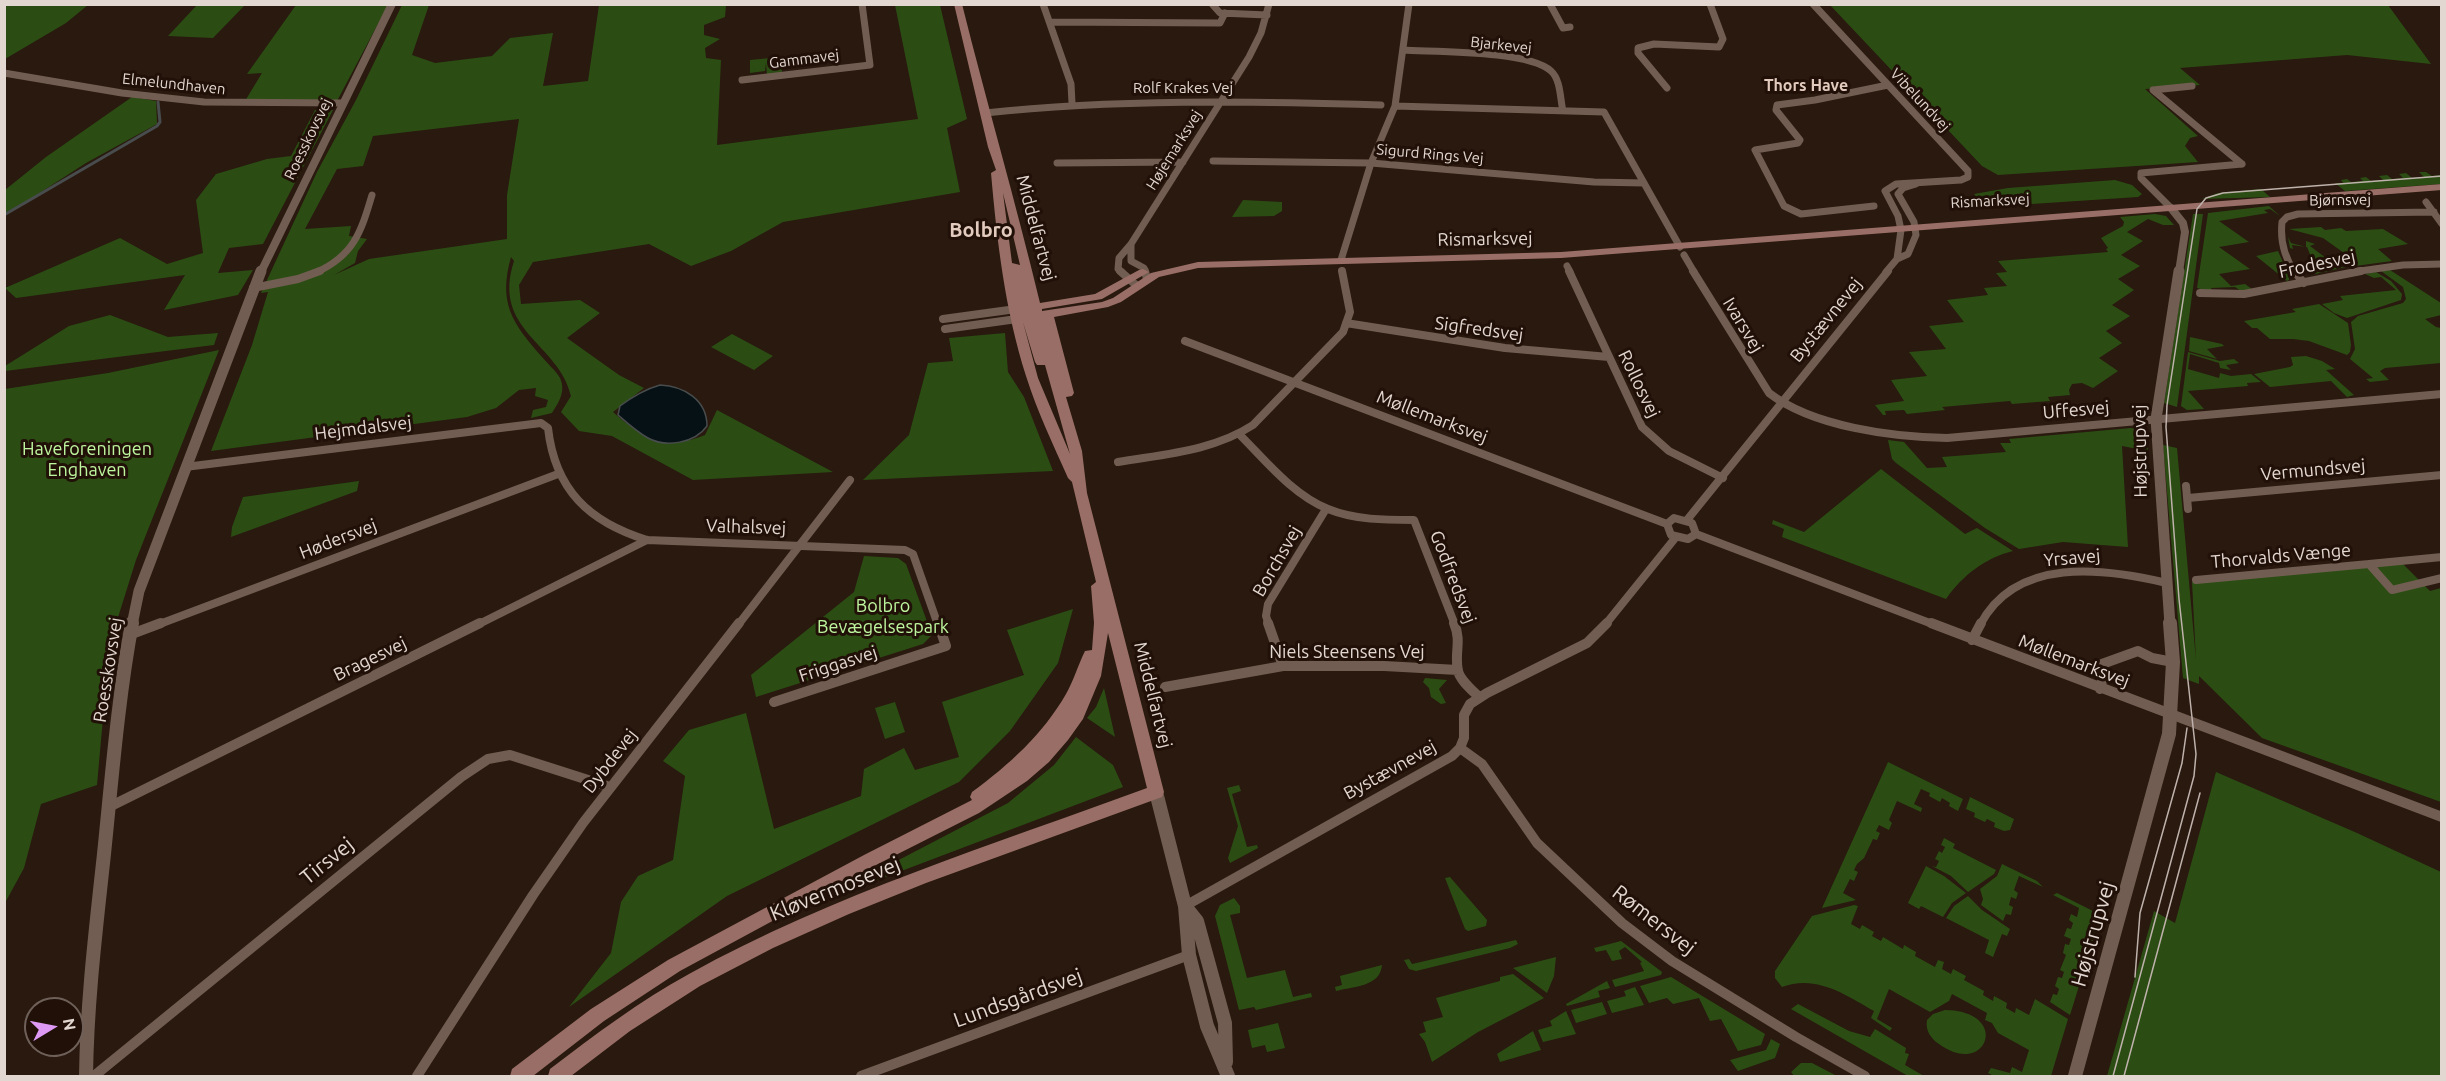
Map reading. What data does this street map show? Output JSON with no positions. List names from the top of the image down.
{
  "streets": {
    "main road": ["Rismarksvej", "Middelfartvej", "Kløvermosevej"],
    "street": [
      "Bjarkevej",
      "Gammavej",
      "Elmelundhaven",
      "Rolf Krakes Vej",
      "Vibelundvej",
      "Roesskovsvej",
      "Højemarksvej",
      "Sigurd Rings Vej",
      "Bjørnsvej",
      "Frodesvej",
      "Bystævnevej",
      "Ivarsvej",
      "Sigfredsvej",
      "Rollosvej",
      "Uffesvej",
      "Møllemarksvej",
      "Hejmdalsvej",
      "Højstrupvej",
      "Vermundsvej",
      "Valhalsvej",
      "Hødersvej",
      "Thorvalds Vænge",
      "Yrsavej",
      "Borchsvej",
      "Godfredsvej",
      "Niels Steensens Vej",
      "Bragesvej",
      "Friggasvej",
      "Dybdevej",
      "Tirsvej",
      "Rømersvej",
      "Lundsgårdsvej"
    ]
  },
  "crossings": [
    ["Bjarkevej", "Ivarsvej"],
    ["Elmelundhaven", "Roesskovsvej"],
    ["Rolf Krakes Vej", "Højemarksvej"],
    ["Rolf Krakes Vej", "Middelfartvej"],
    ["Vibelundvej", "Rismarksvej"],
    ["Roesskovsvej", "Hejmdalsvej"],
    ["Roesskovsvej", "Hødersvej"],
    ["Roesskovsvej", "Bragesvej"],
    ["Højemarksvej", "Rismarksvej"],
    ["Sigurd Rings Vej", "Ivarsvej"],
    ["Bjørnsvej", "Frodesvej"],
    ["Rismarksvej", "Middelfartvej"],
    ["Rismarksvej", "Bystævnevej"],
    ["Rismarksvej", "Ivarsvej"],
    ["Rismarksvej", "Højstrupvej"],
    ["Middelfartvej", "Bystævnevej"],
    ["Middelfartvej", "Kløvermosevej"],
    ["Middelfartvej", "Lundsgårdsvej"],
    ["Bystævnevej", "Ivarsvej"],
    ["Bystævnevej", "Rollosvej"],
    ["Bystævnevej", "Uffesvej"],
    ["Bystævnevej", "Møllemarksvej"],
    ["Bystævnevej", "Rømersvej"],
    ["Ivarsvej", "Uffesvej"],
    ["Sigfredsvej", "Rollosvej"],
    ["Uffesvej", "Højstrupvej"],
    ["Møllemarksvej", "Højstrupvej"],
    ["Møllemarksvej", "Yrsavej"],
    ["Hejmdalsvej", "Valhalsvej"],
    ["Højstrupvej", "Yrsavej"],
    ["Valhalsvej", "Hødersvej"],
    ["Valhalsvej", "Bragesvej"],
    ["Valhalsvej", "Friggasvej"],
    ["Valhalsvej", "Dybdevej"],
    ["Borchsvej", "Godfredsvej"],
    ["Borchsvej", "Niels Steensens Vej"],
    ["Godfredsvej", "Niels Steensens Vej"],
    ["Dybdevej", "Tirsvej"]
  ],
  "districts": ["Thors Have", "Bolbro"],
  "parks": ["Haveforeningen Enghaven", "Bolbro Bevægelsespark"],
  "north": "right"
}
